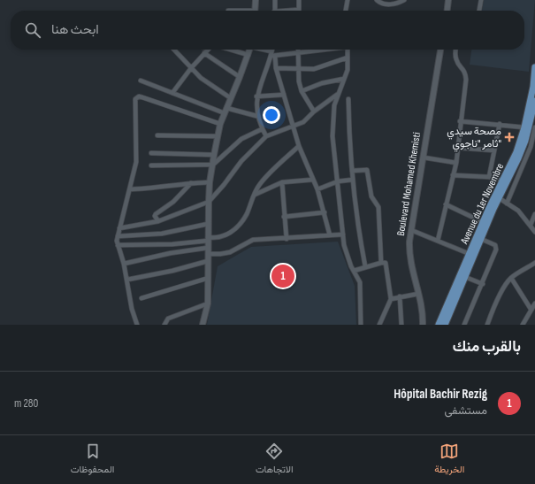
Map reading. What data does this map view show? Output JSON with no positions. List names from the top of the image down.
{
  "streets": {
    "main road": ["Boulevard Mohamed Khemisti", "Avenue du 1er Novembre"]
  },
  "places": {
    "health": ["مصحة سيدي ثامر \"ناجوي\""]
  },
  "page": {
    "search": "ابحث هنا",
    "pins": "1",
    "heading": "بالقرب منك",
    "list": [
      {
        "mark": "1",
        "name": "Hôpital Bachir Rezig",
        "note": "مستشفى",
        "value": "280 m"
      }
    ],
    "nav": ["الخريطة", "الاتجاهات", "المحفوظات"]
  }
}
